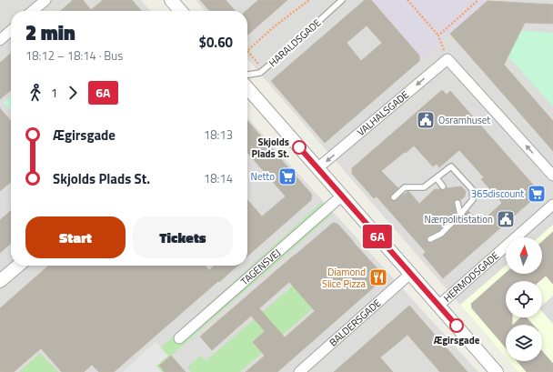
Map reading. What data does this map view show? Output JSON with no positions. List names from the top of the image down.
{
  "streets": {
    "street": [
      "VALHALSGADE",
      "TAGENSVEJ",
      "HERMODSGADE",
      "BALDERSGADE"
    ],
    "lane": ["HARALDSGADE"]
  },
  "one_way": ["VALHALSGADE"],
  "places": {
    "public building": ["Osramhuset", "Nærpolitistation"],
    "other": ["Skjolds Plads St.", "Ægirsgade"],
    "supermarket": ["Netto", "365discount"],
    "restaurant": ["Diamond Slice Pizza"]
  },
  "lines": ["bus line 6A"],
  "north": "top",
  "page": {
    "on_map": "6A",
    "heading": ["2 min", "18:12 – 18:14 · Bus", "$0.60"],
    "legs": ["1", "6A"],
    "list": [
      {
        "name": "Ægirsgade",
        "value": "18:13"
      },
      {
        "name": "Skjolds Plads St.",
        "value": "18:14"
      }
    ],
    "buttons": ["Start", "Tickets"]
  }
}
